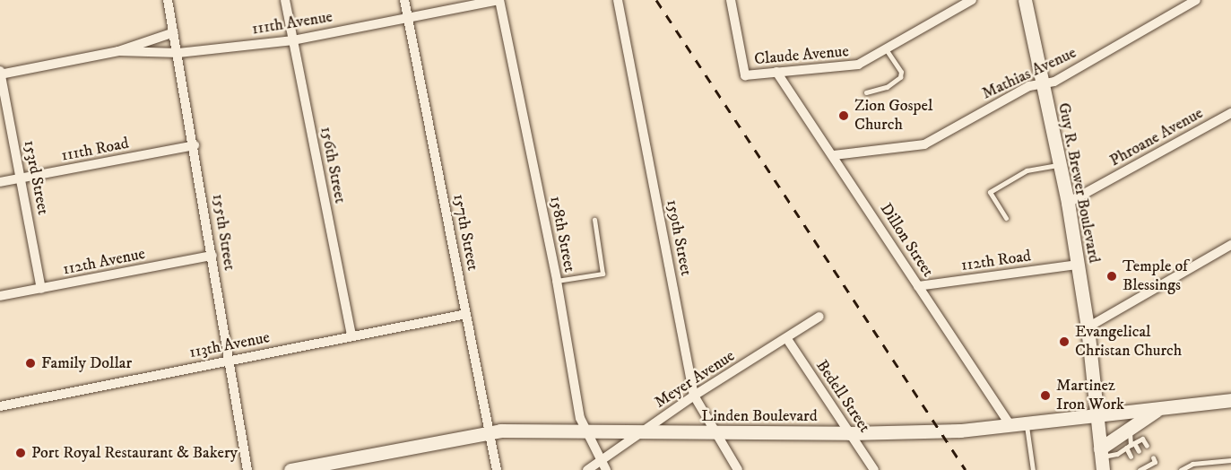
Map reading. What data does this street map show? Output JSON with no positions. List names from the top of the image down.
{
  "streets": {
    "main road": ["Guy R. Brewer Boulevard", "Linden Boulevard"],
    "street": [
      "111th Avenue",
      "Claude Avenue",
      "Mathias Avenue",
      "Phroane Avenue",
      "111th Road",
      "156th Street",
      "153rd Street",
      "155th Street",
      "157th Street",
      "158th Street",
      "159th Street",
      "Dillon Street",
      "112th Road",
      "112th Avenue",
      "113th Avenue",
      "Meyer Avenue",
      "Bedell Street"
    ]
  },
  "crossings": [
    ["111th Avenue", "156th Street"],
    ["111th Avenue", "153rd Street"],
    ["111th Avenue", "155th Street"],
    ["111th Avenue", "157th Street"],
    ["111th Avenue", "158th Street"],
    ["Claude Avenue", "Dillon Street"],
    ["Mathias Avenue", "Guy R. Brewer Boulevard"],
    ["Mathias Avenue", "Dillon Street"],
    ["Phroane Avenue", "Guy R. Brewer Boulevard"],
    ["111th Road", "153rd Street"],
    ["111th Road", "155th Street"],
    ["156th Street", "113th Avenue"],
    ["153rd Street", "112th Avenue"],
    ["Guy R. Brewer Boulevard", "112th Road"],
    ["Guy R. Brewer Boulevard", "Linden Boulevard"],
    ["155th Street", "112th Avenue"],
    ["155th Street", "113th Avenue"],
    ["157th Street", "113th Avenue"],
    ["157th Street", "Linden Boulevard"],
    ["158th Street", "Meyer Avenue"],
    ["158th Street", "Linden Boulevard"],
    ["159th Street", "Meyer Avenue"],
    ["159th Street", "Linden Boulevard"],
    ["Dillon Street", "112th Road"],
    ["Dillon Street", "Linden Boulevard"],
    ["Meyer Avenue", "Bedell Street"],
    ["Meyer Avenue", "Linden Boulevard"],
    ["Bedell Street", "Linden Boulevard"]
  ],
  "places": [
    "Zion Gospel Church",
    "Temple of Blessings",
    "Evangelical Christan Church",
    "Family Dollar",
    "Martinez Iron Work",
    "Port Royal Restaurant & Bakery"
  ]
}
